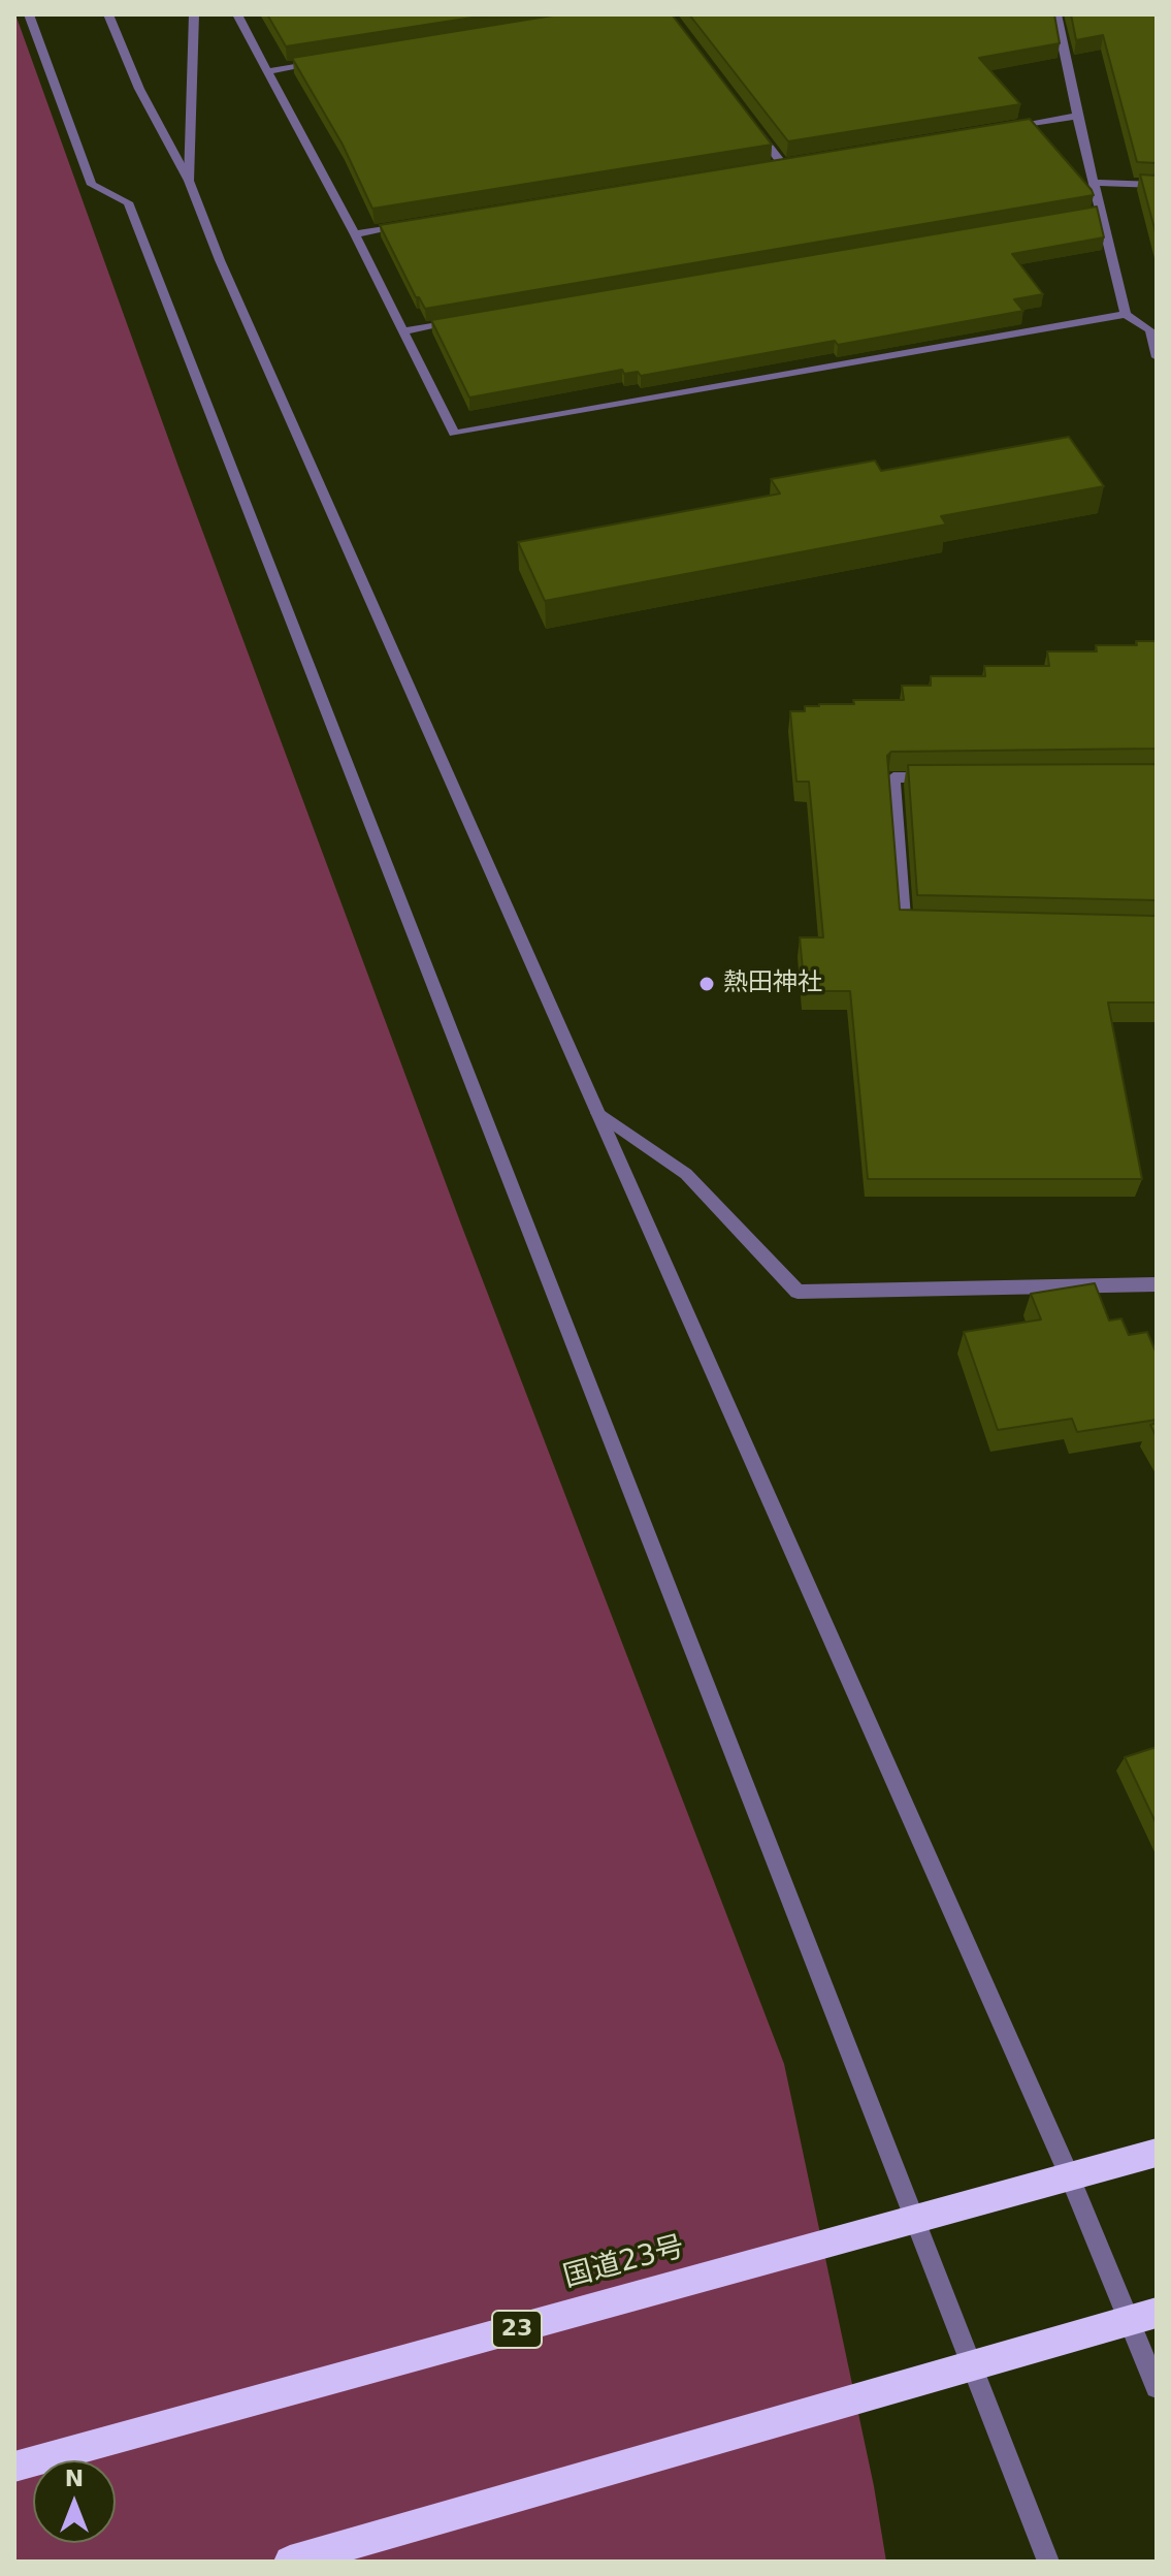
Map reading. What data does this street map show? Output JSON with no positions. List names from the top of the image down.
{
  "streets": {
    "highway": ["国道23号", "23"]
  },
  "places": ["熱田神社"],
  "north": "top"
}
